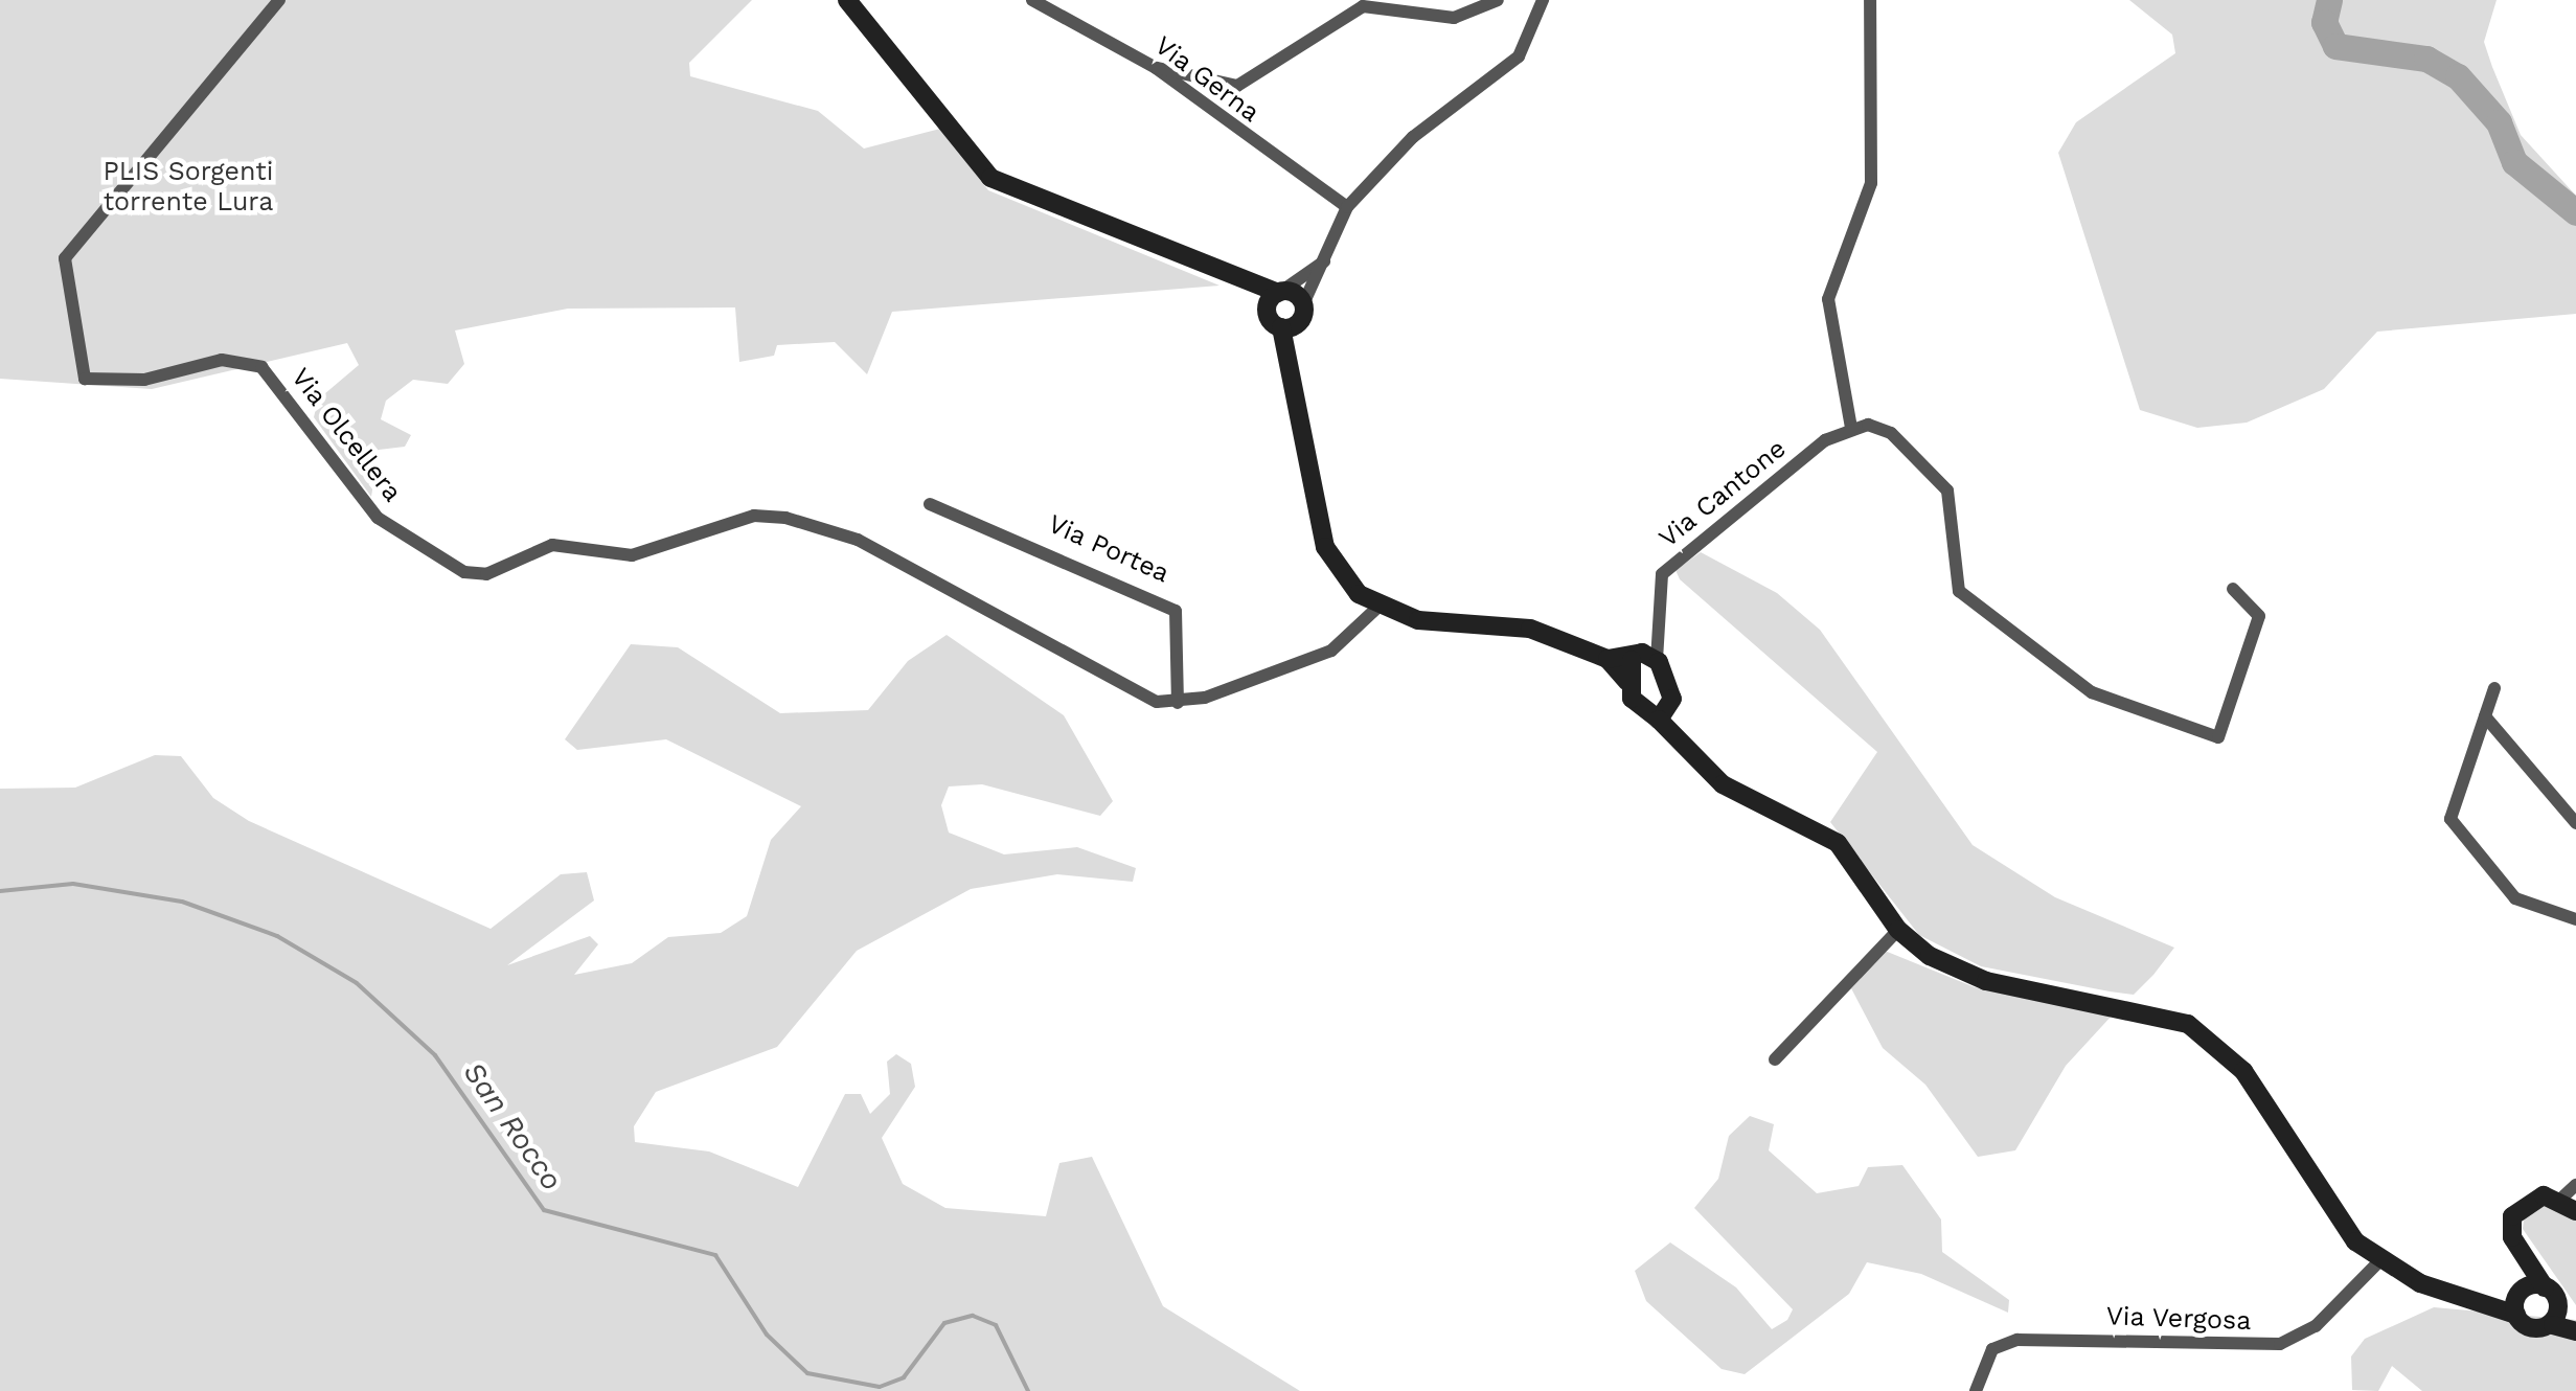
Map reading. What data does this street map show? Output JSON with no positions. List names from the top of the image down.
{
  "streets": {
    "street": [
      "Via Gerna",
      "Via Olcellera",
      "Via Cantone",
      "Via Portea",
      "Via Vergosa"
    ]
  },
  "crossings": [
    ["Via Olcellera", "Via Portea"]
  ],
  "water": ["San Rocco"],
  "parks": ["PLIS Sorgenti torrente Lura"]
}
